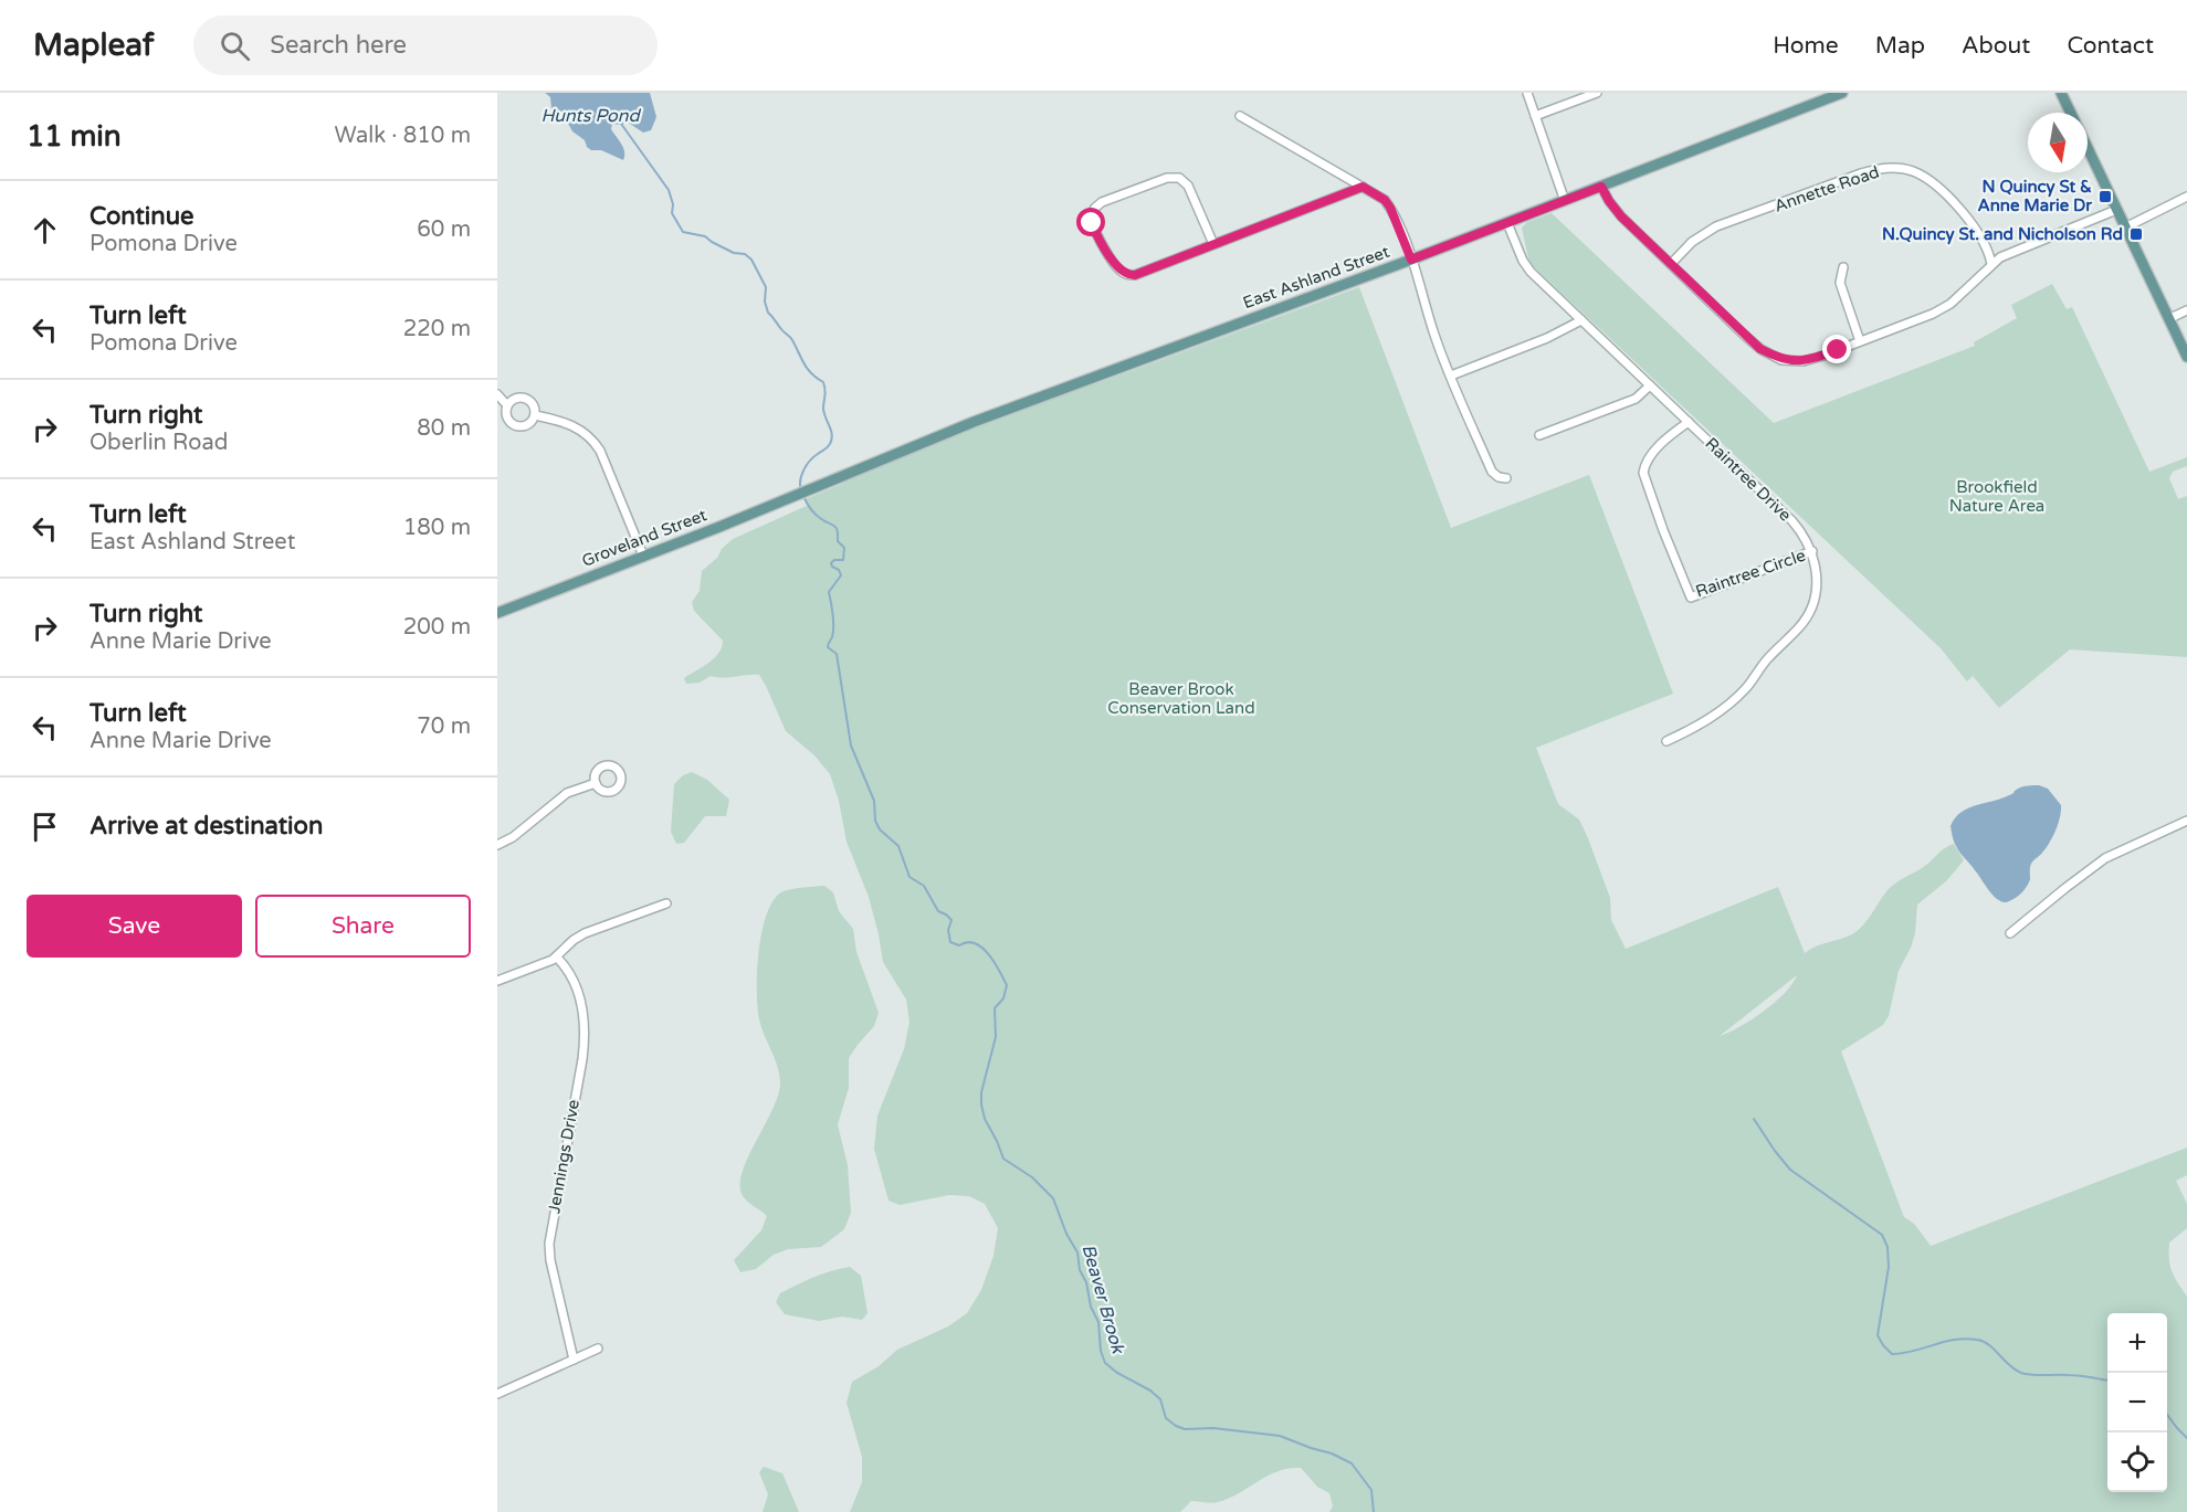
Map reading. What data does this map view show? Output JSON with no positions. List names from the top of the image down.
{
  "streets": {
    "main road": ["East Ashland Street", "Groveland Street"],
    "street": [
      "Annette Road",
      "Raintree Drive",
      "Raintree Circle",
      "Jennings Drive"
    ]
  },
  "crossings": [
    ["East Ashland Street", "Raintree Drive"],
    ["East Ashland Street", "Groveland Street"],
    ["Raintree Drive", "Raintree Circle"]
  ],
  "water": ["Hunts Pond", "Beaver Brook"],
  "parks": ["Brookfield Nature Area", "Beaver Brook Conservation Land"],
  "places": {
    "transit": ["N Quincy St & Anne Marie Dr", "N.Quincy St. and Nicholson Rd"]
  },
  "north": "bottom",
  "page": {
    "header": "Mapleaf",
    "search": "Search here",
    "nav": [
      "Home",
      "Map",
      "About",
      "Contact"
    ],
    "heading": ["11 min", "Walk · 810 m"],
    "list": [
      ["Continue", "Pomona Drive", "60 m"],
      ["Turn left", "Pomona Drive", "220 m"],
      ["Turn right", "Oberlin Road", "80 m"],
      ["Turn left", "East Ashland Street", "180 m"],
      ["Turn right", "Anne Marie Drive", "200 m"],
      ["Turn left", "Anne Marie Drive", "70 m"],
      "Arrive at destination"
    ],
    "buttons": ["Save", "Share"],
    "map_buttons": ["+", "−"]
  }
}
